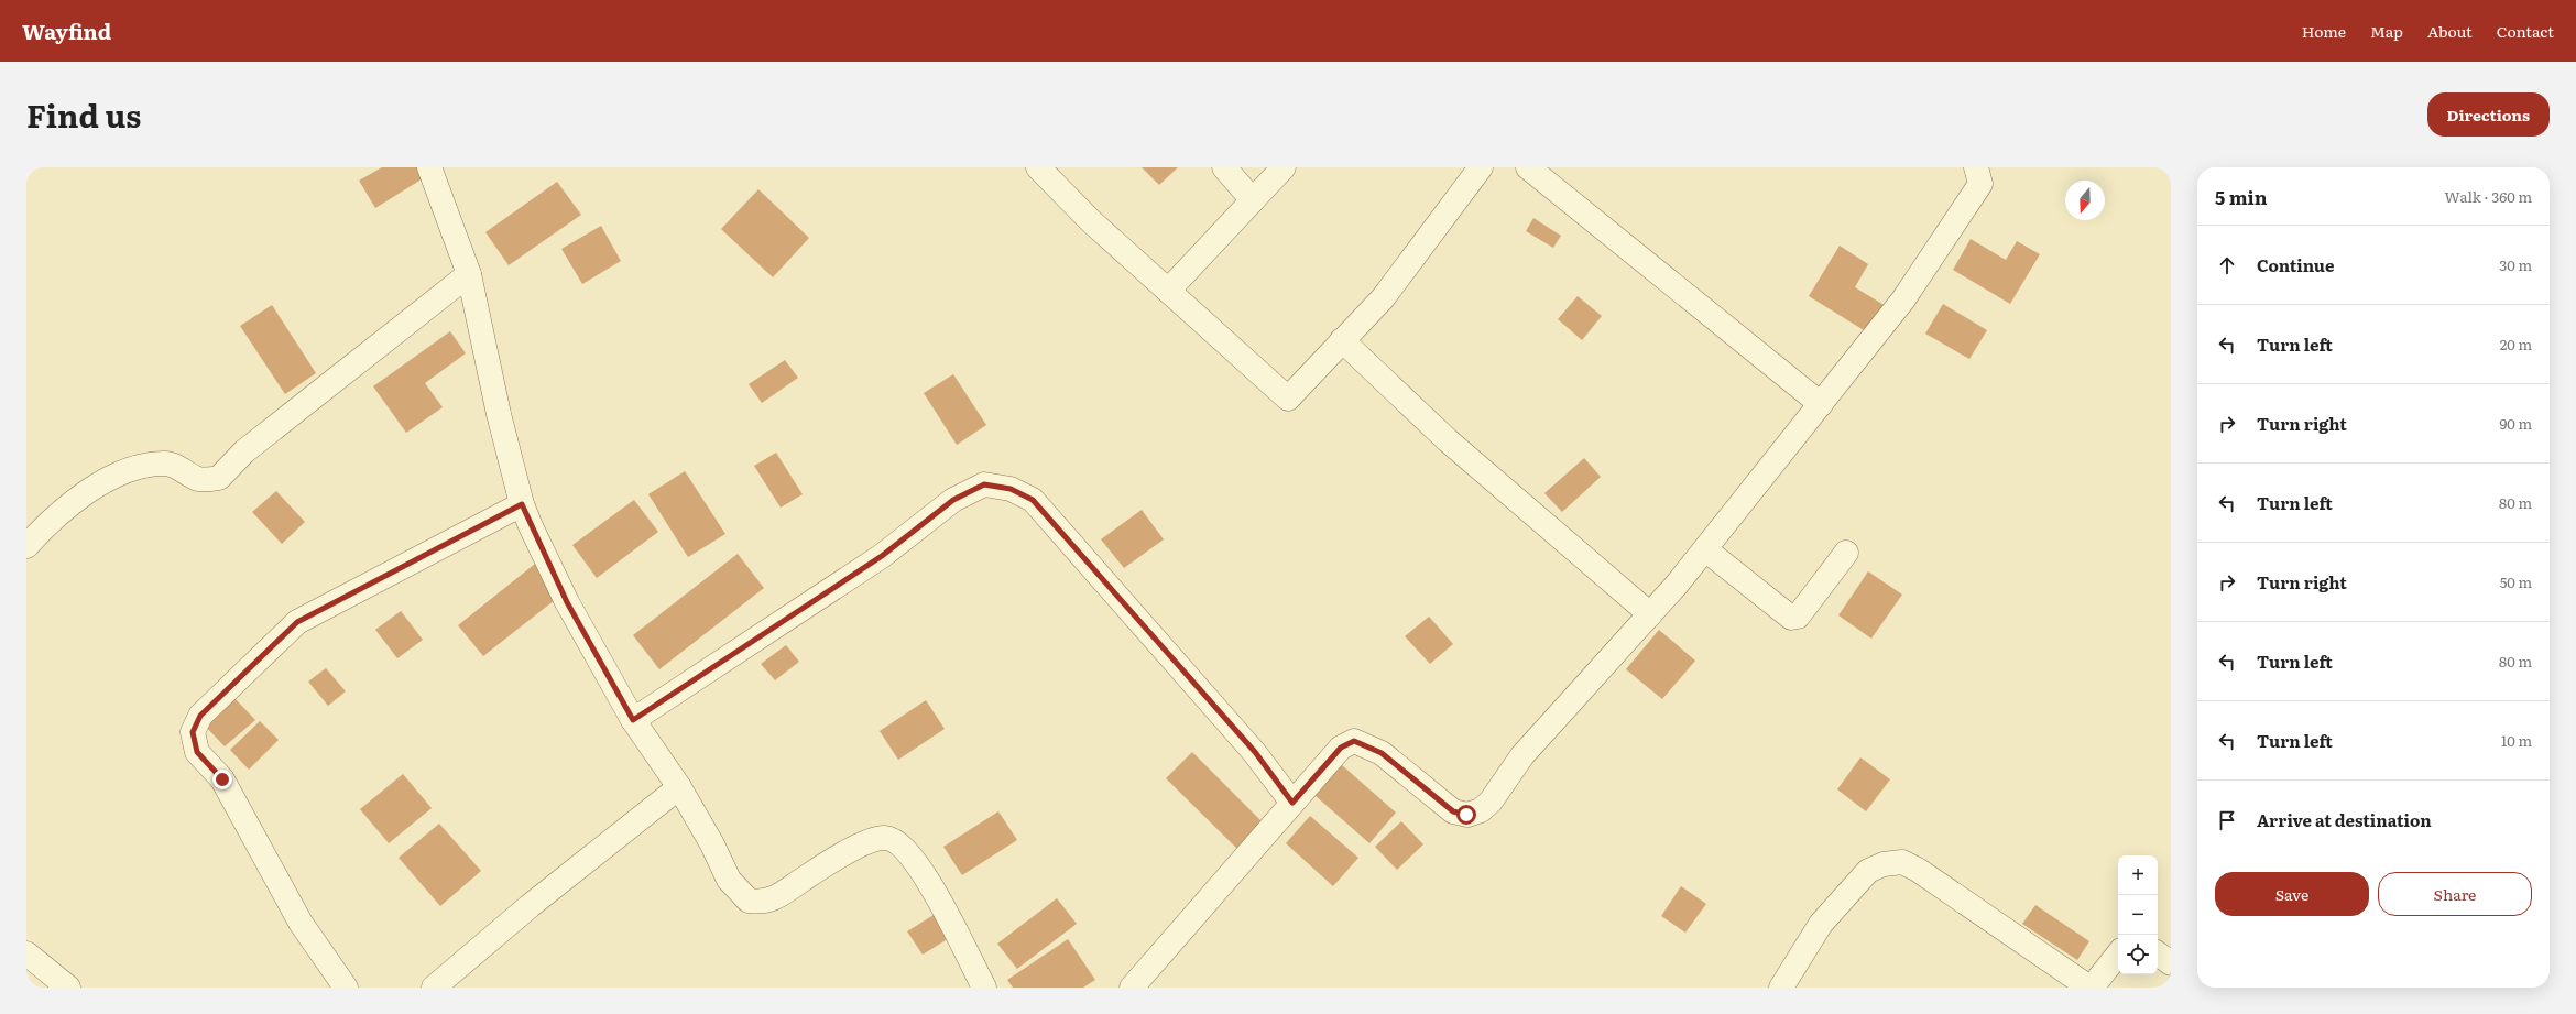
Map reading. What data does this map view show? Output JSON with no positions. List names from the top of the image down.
{
  "north": "bottom",
  "page": {
    "header": "Wayfind",
    "nav": [
      "Home",
      "Map",
      "About",
      "Contact"
    ],
    "title": "Find us",
    "buttons": [
      "Directions",
      ["Save", "Share"]
    ],
    "heading": ["5 min", "Walk · 360 m"],
    "list": [
      ["Continue", "30 m"],
      ["Turn left", "20 m"],
      ["Turn right", "90 m"],
      ["Turn left", "80 m"],
      ["Turn right", "50 m"],
      ["Turn left", "80 m"],
      ["Turn left", "10 m"],
      "Arrive at destination"
    ],
    "map_buttons": ["+", "−"]
  }
}
